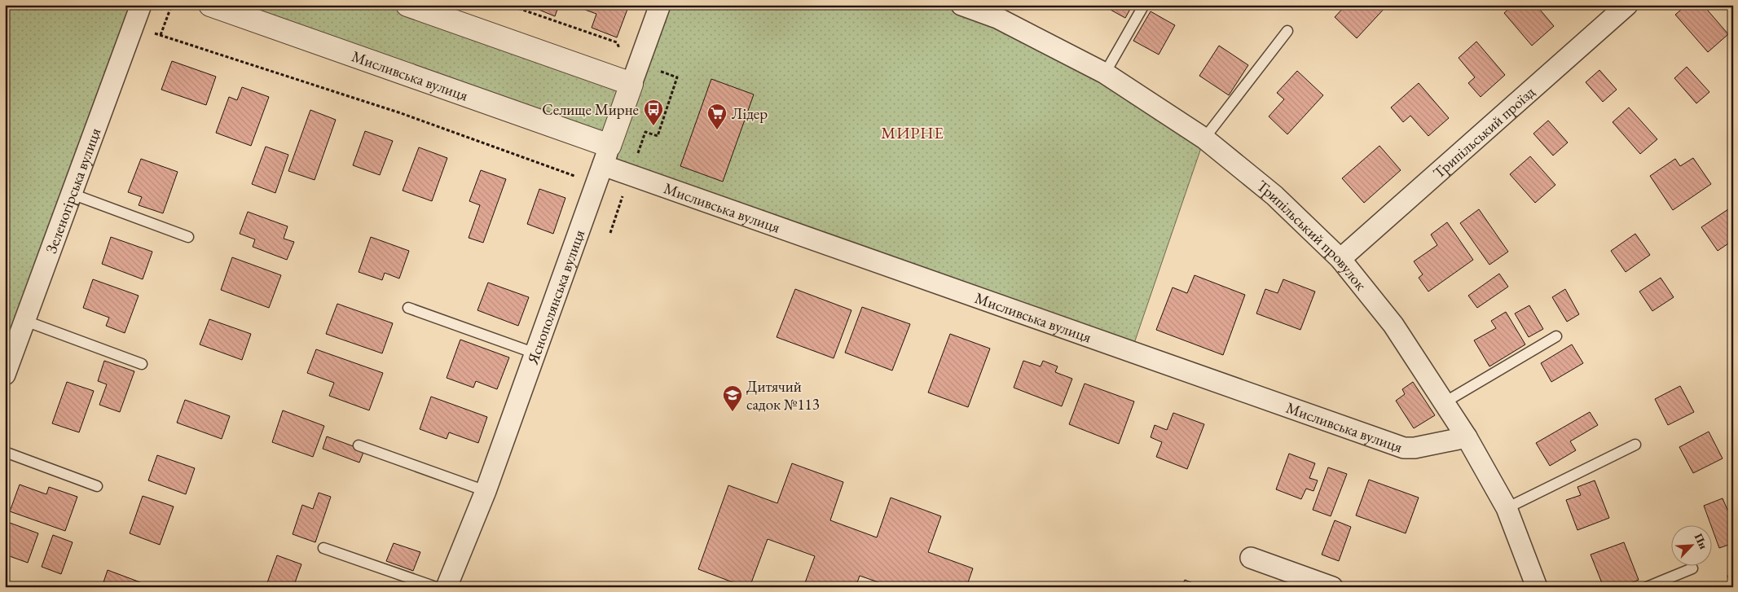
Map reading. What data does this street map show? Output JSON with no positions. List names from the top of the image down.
{
  "streets": {
    "street": [
      "Мисливська вулиця",
      "Трипільський проїзд",
      "Зеленогірська вулиця",
      "Трипільський провулок",
      "Яснополянська вулиця"
    ]
  },
  "crossings": [
    ["Мисливська вулиця", "Трипільський провулок"],
    ["Мисливська вулиця", "Яснополянська вулиця"],
    ["Трипільський проїзд", "Трипільський провулок"]
  ],
  "districts": ["МИРНЕ"],
  "places": {
    "bus stop": ["Селище Мирне"],
    "supermarket": ["Лідер"],
    "school or university": ["Дитячий садок №113"]
  },
  "north": "top right"
}
